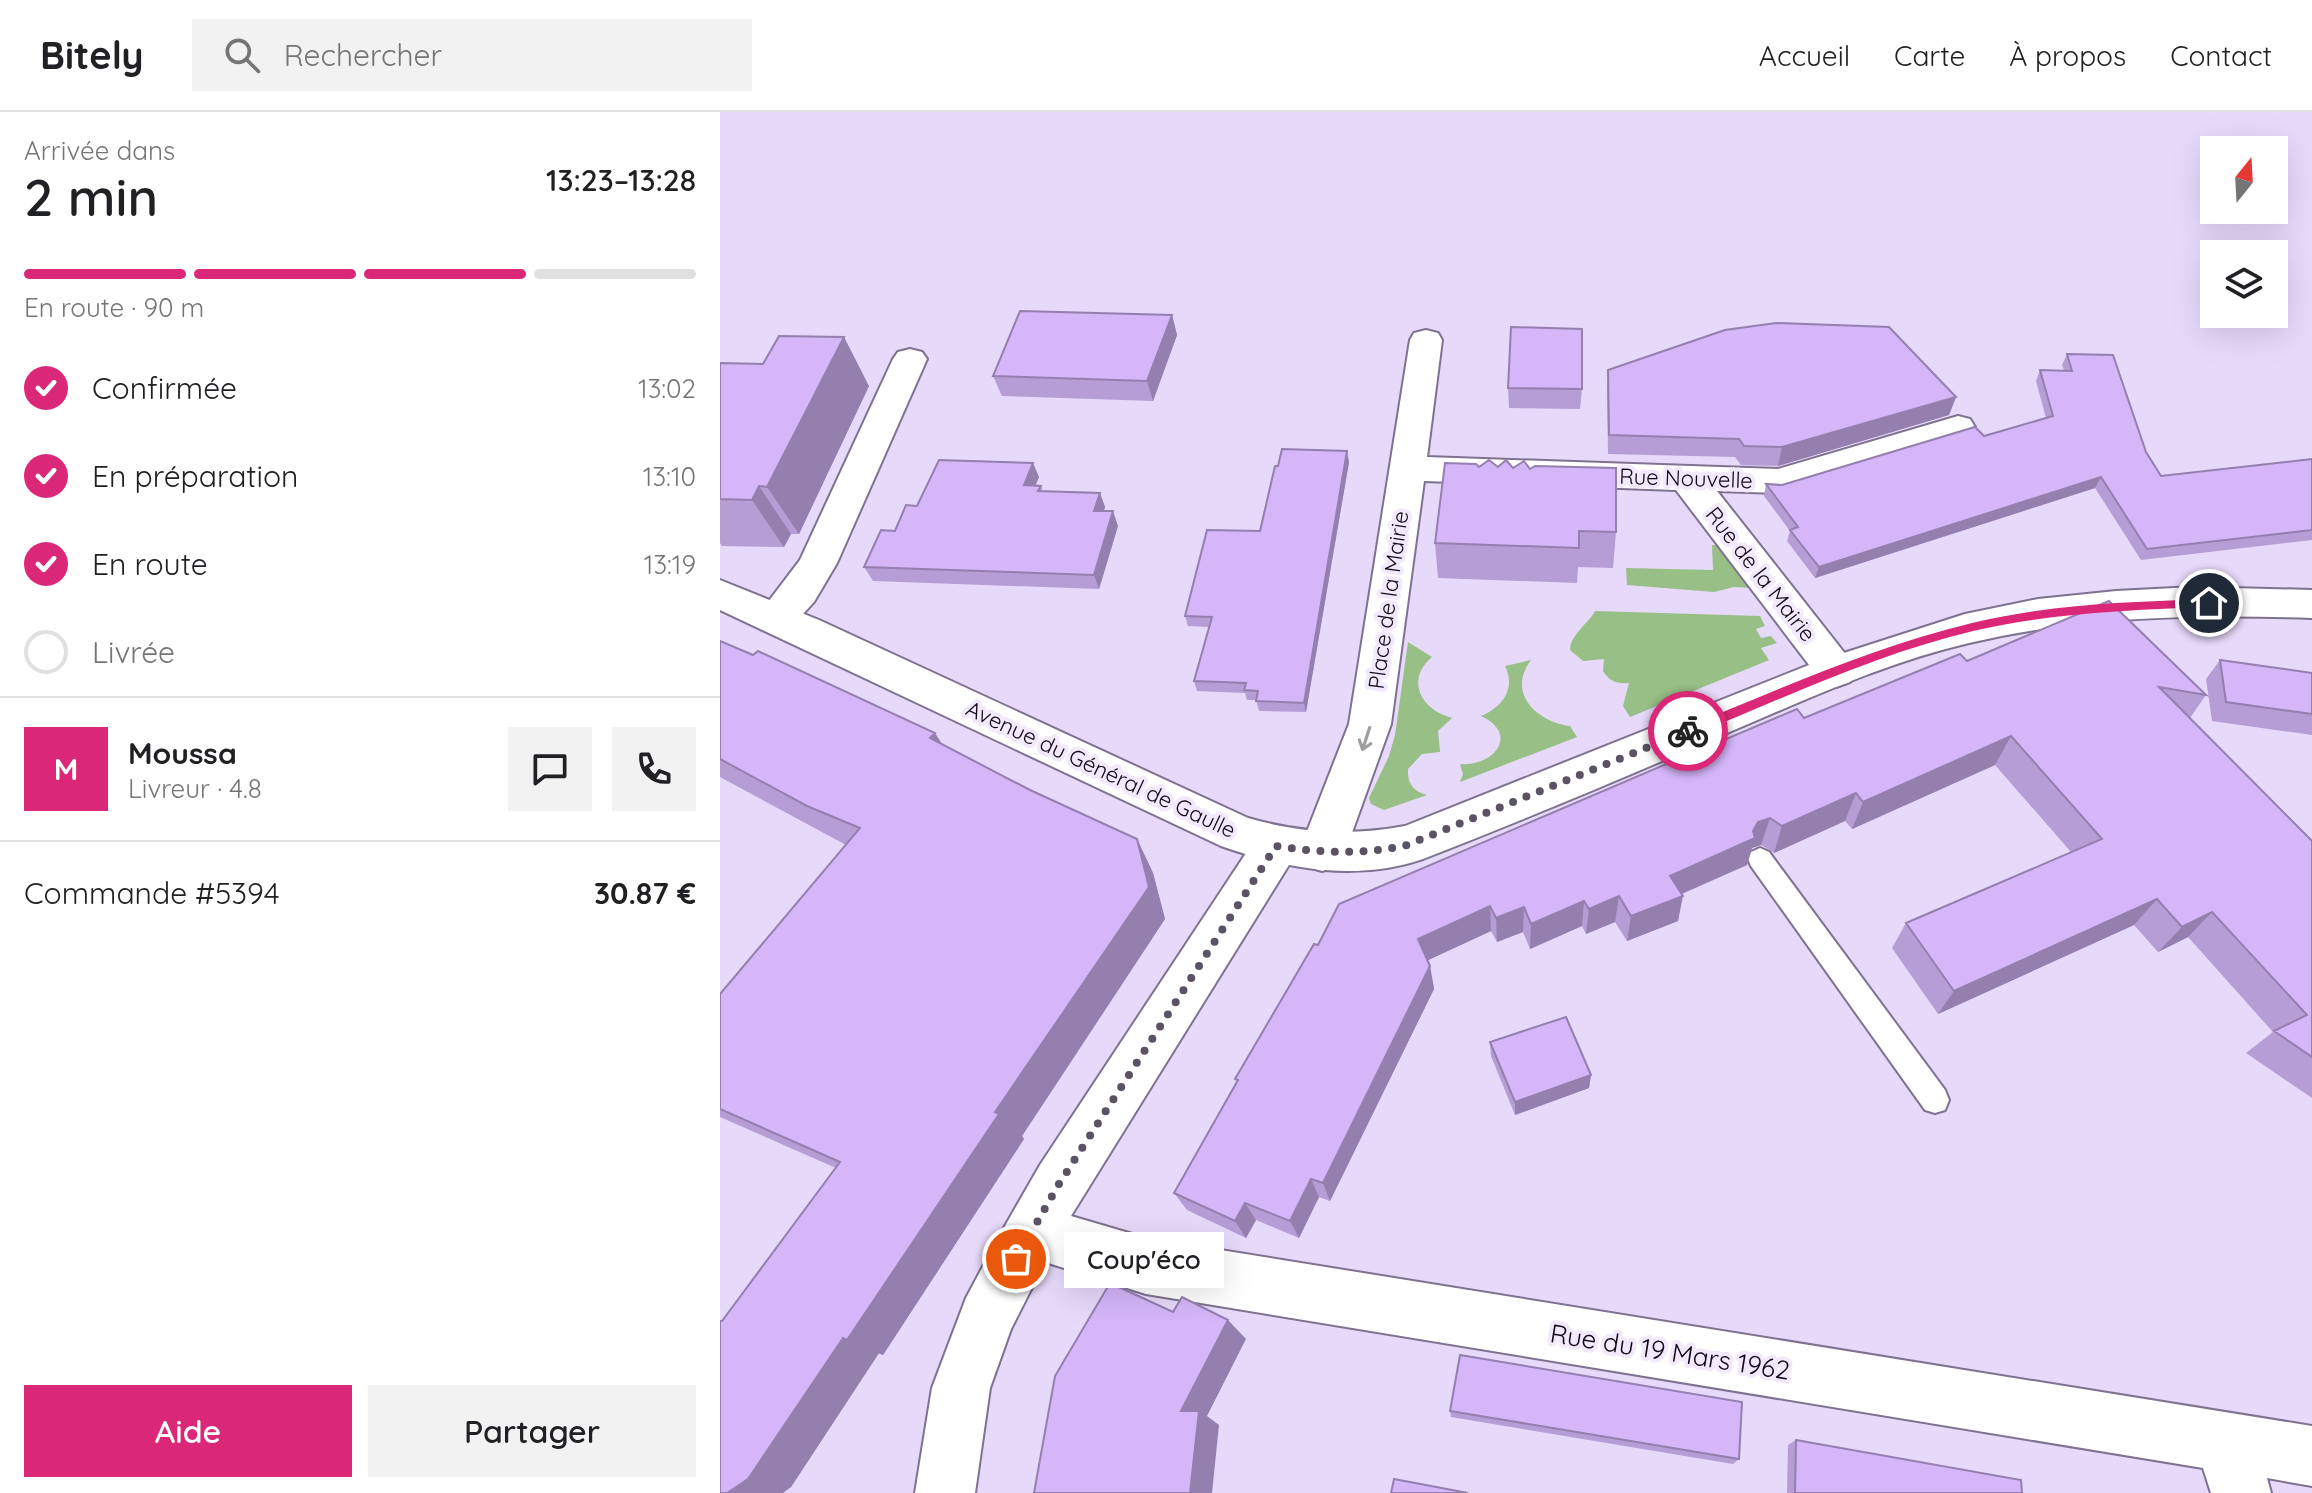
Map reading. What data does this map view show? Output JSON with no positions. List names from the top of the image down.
{
  "streets": {
    "street": [
      "Rue Nouvelle",
      "Rue de la Mairie",
      "Place de la Mairie",
      "Avenue du Général de Gaulle",
      "Rue du 19 Mars 1962"
    ]
  },
  "crossings": [
    ["Rue Nouvelle", "Rue de la Mairie"],
    ["Rue Nouvelle", "Place de la Mairie"],
    ["Rue de la Mairie", "Avenue du Général de Gaulle"],
    ["Place de la Mairie", "Avenue du Général de Gaulle"],
    ["Place de la Mairie", "Rue du 19 Mars 1962"]
  ],
  "places": ["Coup'éco"],
  "north": "top",
  "page": {
    "header": "Bitely",
    "search": "Rechercher",
    "nav": [
      "Accueil",
      "Carte",
      "À propos",
      "Contact"
    ],
    "heading": ["2 min", "Arrivée dans", "13:23–13:28"],
    "panel": [
      "Moussa",
      "Livreur · 4.8",
      "Commande #5394",
      "30.87 €"
    ],
    "bar": "En route · 90 m",
    "list": [
      ["Confirmée", "13:02"],
      ["En préparation", "13:10"],
      ["En route", "13:19"],
      "Livrée"
    ],
    "round": "M",
    "bubble": "Coup'éco",
    "buttons": ["Aide", "Partager"]
  }
}
